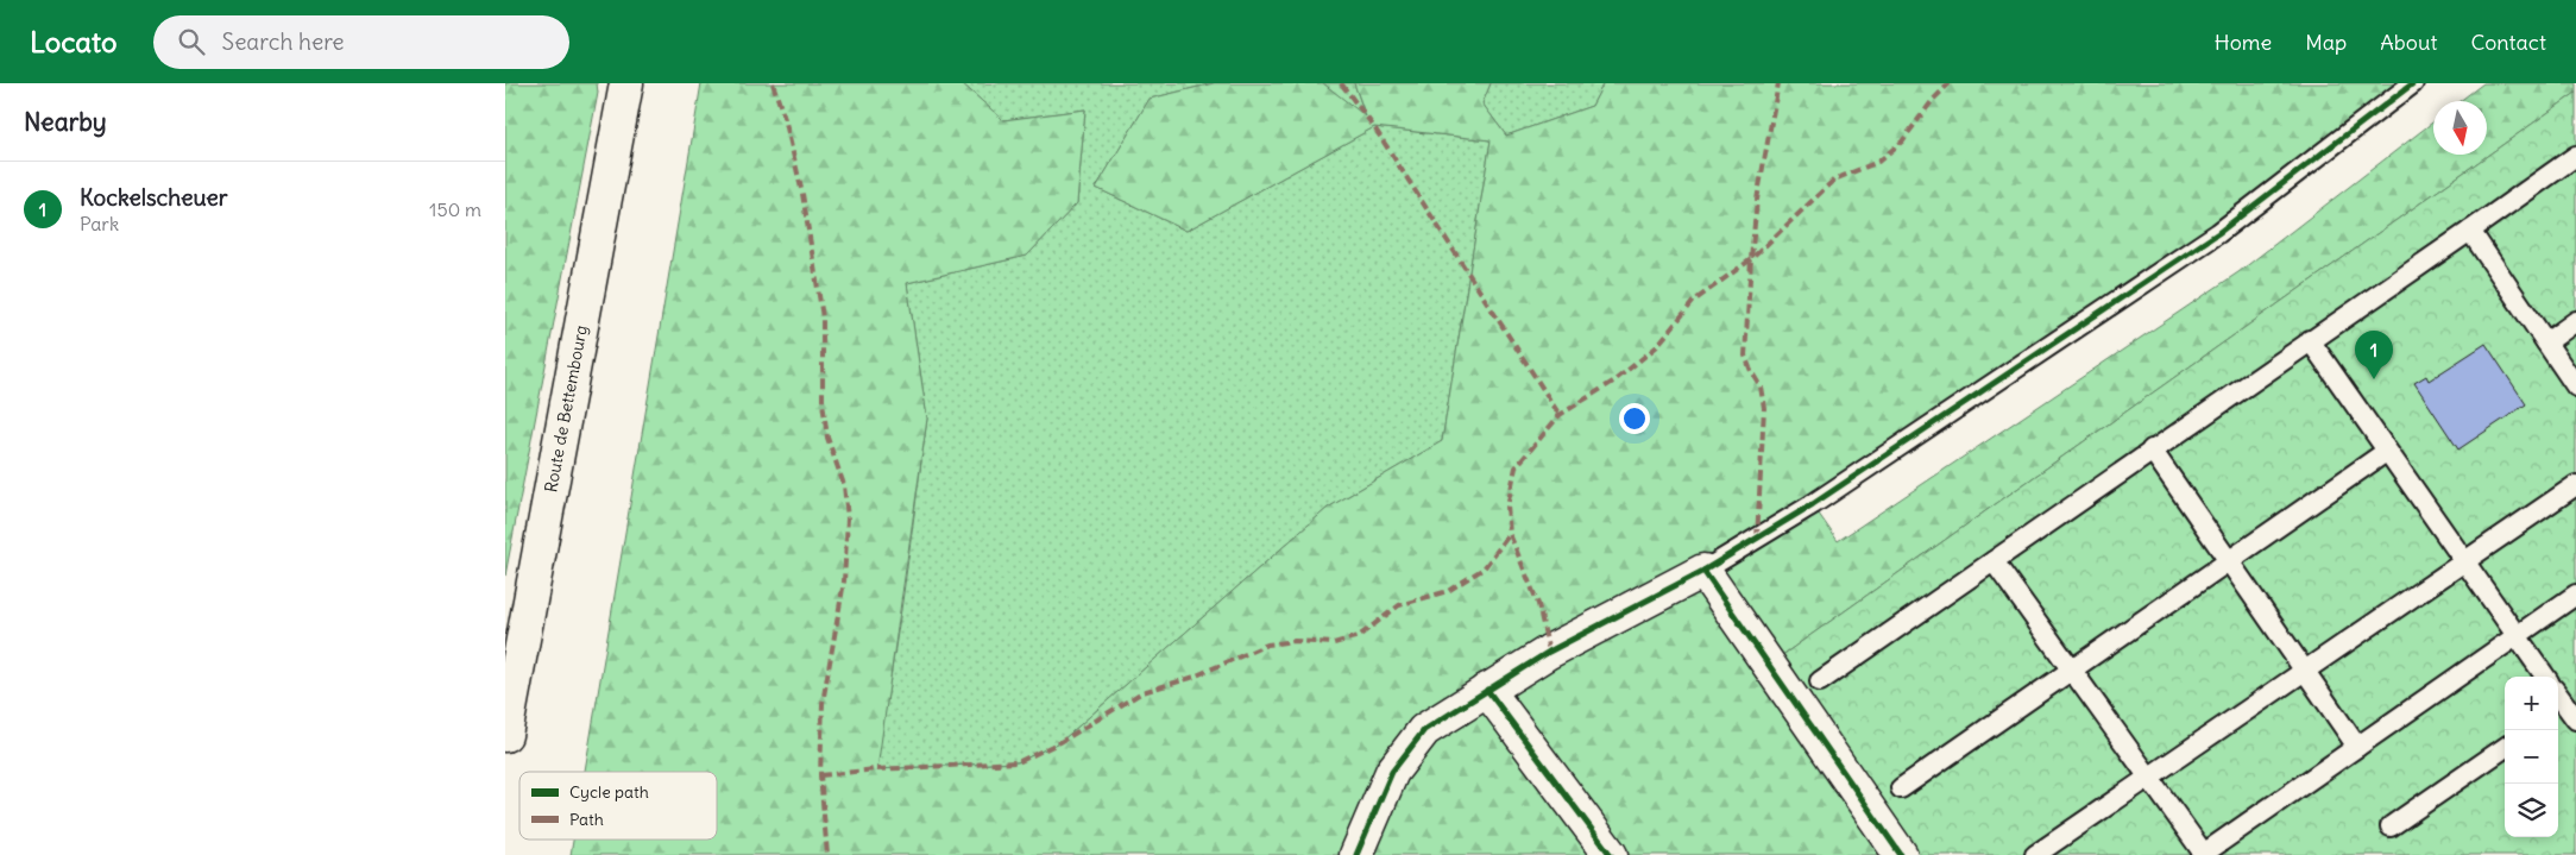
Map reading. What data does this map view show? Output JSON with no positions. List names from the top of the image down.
{
  "streets": {
    "street": ["Route de Bettembourg"]
  },
  "legend": ["Cycle path", "Path"],
  "north": "bottom",
  "page": {
    "header": "Locato",
    "search": "Search here",
    "nav": [
      "Home",
      "Map",
      "About",
      "Contact"
    ],
    "heading": "Nearby",
    "list": [
      {
        "mark": "1",
        "name": "Kockelscheuer",
        "note": "Park",
        "value": "150 m"
      }
    ],
    "pins": "1",
    "map_buttons": ["+", "−"]
  }
}
